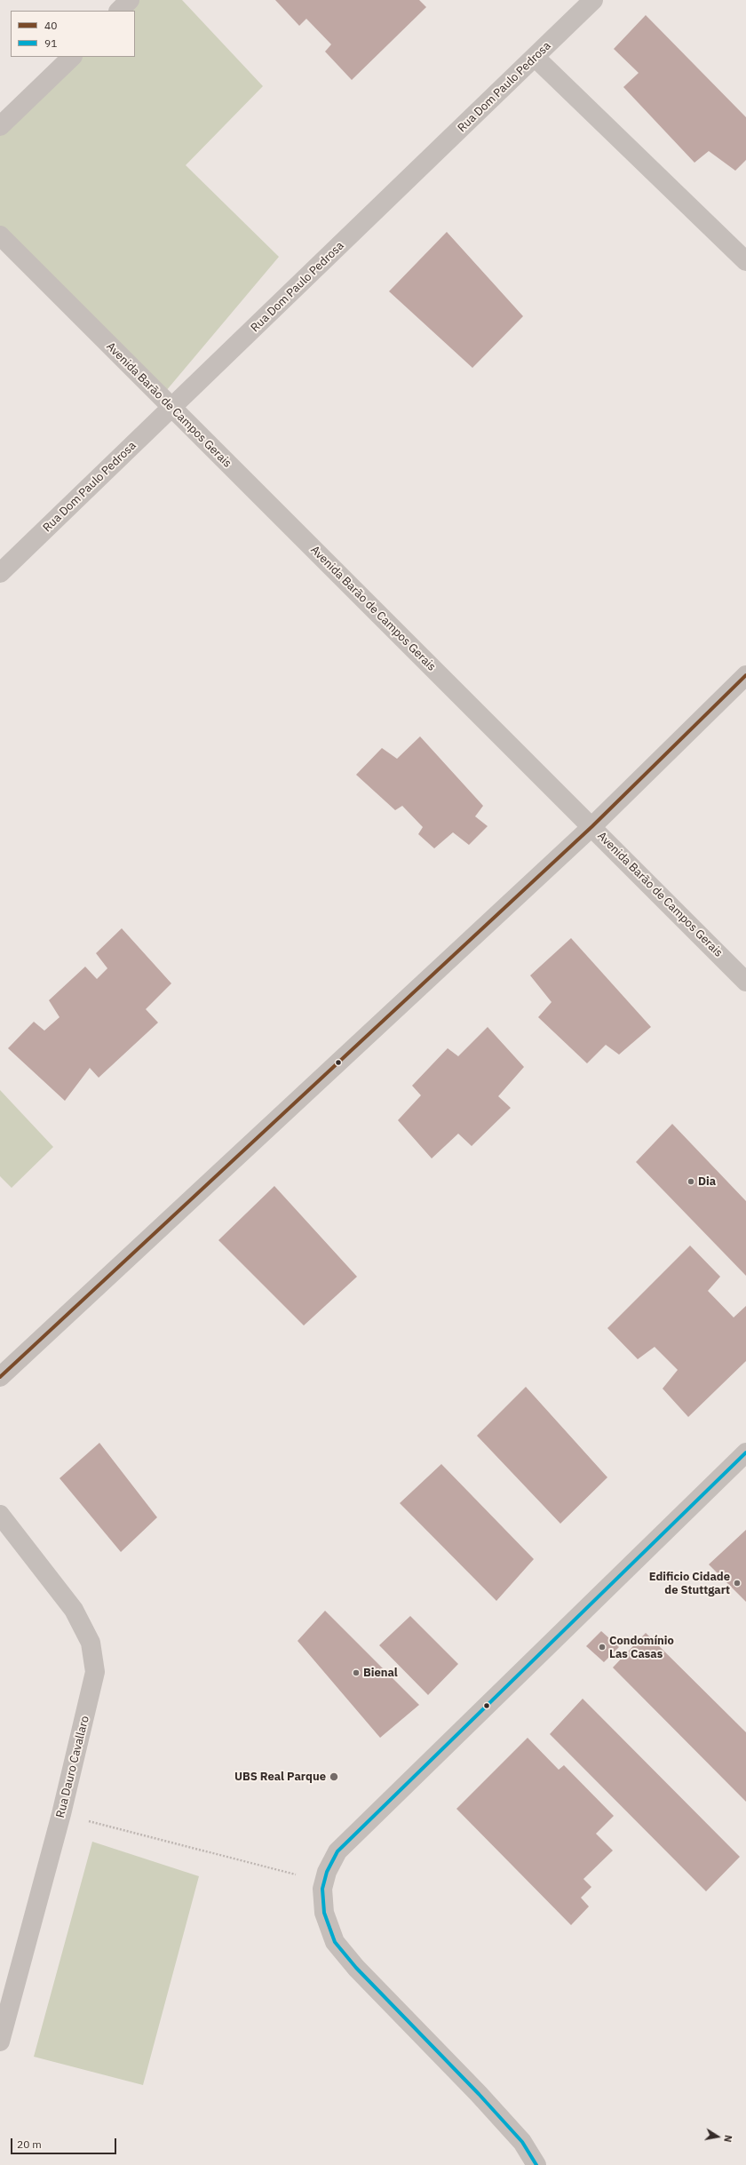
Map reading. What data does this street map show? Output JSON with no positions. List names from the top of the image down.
{
  "streets": {
    "street": ["Rua Dom Paulo Pedrosa", "Avenida Barão de Campos Gerais", "Rua Dauro Cavallaro"]
  },
  "crossings": [
    ["Rua Dom Paulo Pedrosa", "Avenida Barão de Campos Gerais"]
  ],
  "places": [
    "Dia",
    "Edificio Cidade de Stuttgart",
    "Condomínio Las Casas",
    "Bienal",
    "UBS Real Parque"
  ],
  "lines": ["transit line 40", "transit line 91"],
  "legend": ["40", "91"],
  "scale_bar": "20 m",
  "north": "right"
}
